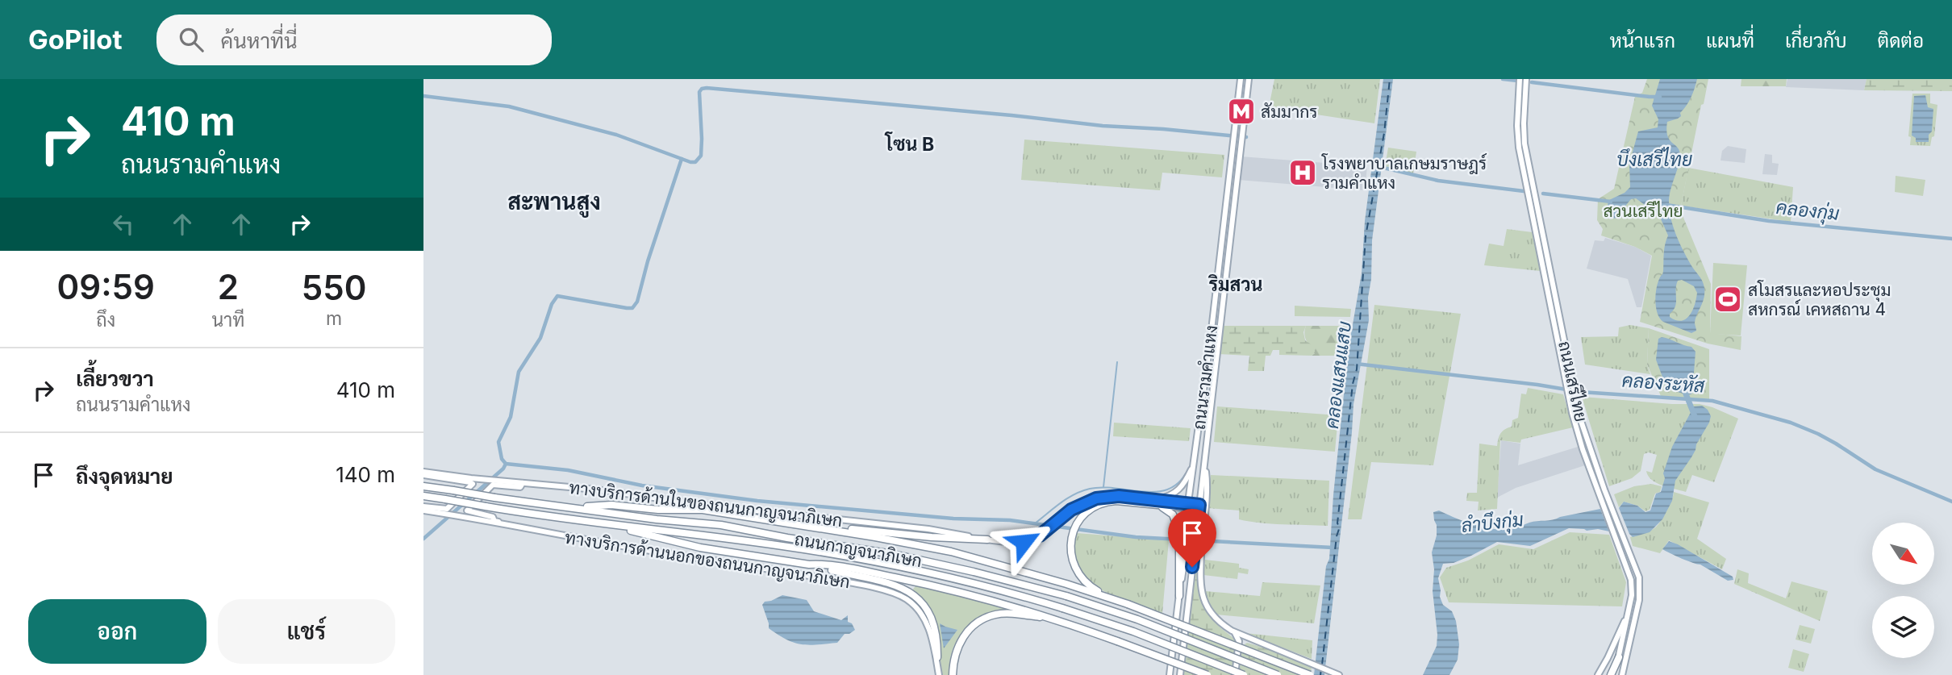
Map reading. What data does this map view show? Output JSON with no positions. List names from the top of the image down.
{
  "streets": {
    "highway": ["ถนนกาญจนาภิเษก"],
    "main road": [
      "ถนนรามคำแหง",
      "ถนนเสรีไทย",
      "ทางบริการด้านในของถนนกาญจนาภิเษก",
      "ทางบริการด้านนอกของถนนกาญจนาภิเษก"
    ]
  },
  "districts": ["โซน B", "สะพานสูง", "ริมสวน"],
  "water": [
    "บึงเสรีไทย",
    "คลองกุ่ม",
    "คลองแสนแสบ",
    "คลองระหัส",
    "ลำบึงกุ่ม"
  ],
  "parks": ["สวนเสรีไทย"],
  "places": {
    "metro station": ["สัมมากร"],
    "hospital": ["โรงพยาบาลเกษมราษฎร์ รามคำแหง"],
    "sports": ["สโมสรและหอประชุม สหกรณ์ เคหสถาน 4"]
  },
  "north": "bottom right",
  "page": {
    "header": "GoPilot",
    "search": "ค้นหาที่นี่",
    "nav": [
      "หน้าแรก",
      "แผนที่",
      "เกี่ยวกับ",
      "ติดต่อ"
    ],
    "turn": ["410 m", "ถนนรามคำแหง"],
    "eta": [
      "09:59",
      "ถึง",
      "2",
      "นาที",
      "550",
      "m"
    ],
    "list": [
      {
        "name": "เลี้ยวขวา",
        "note": "ถนนรามคำแหง",
        "value": "410 m"
      },
      {
        "name": "ถึงจุดหมาย",
        "value": "140 m"
      }
    ],
    "buttons": ["ออก", "แชร์"]
  }
}
